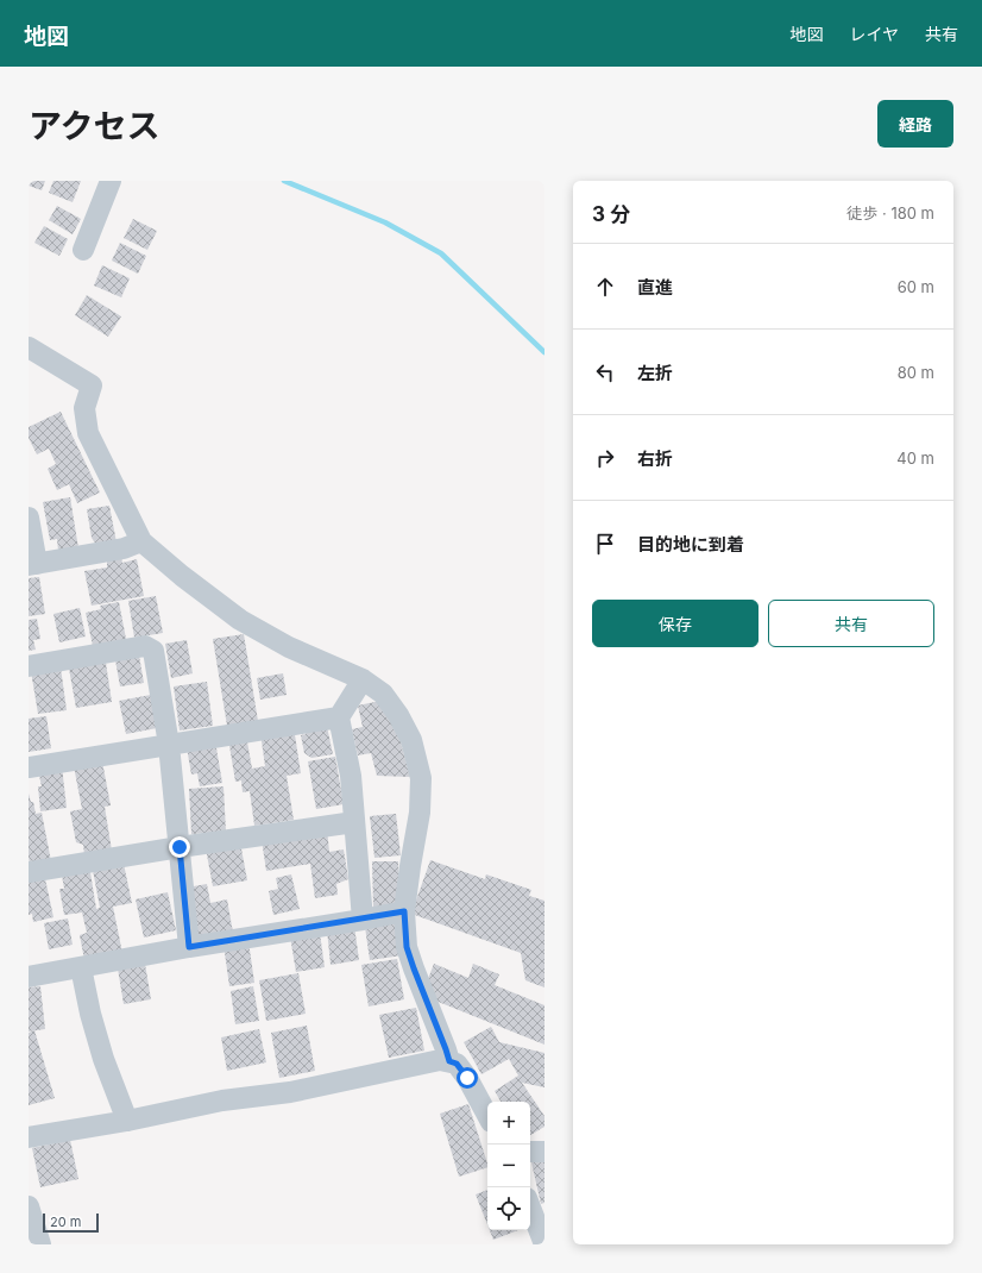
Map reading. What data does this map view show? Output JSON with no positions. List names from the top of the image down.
{
  "scale_bar": "20 m",
  "page": {
    "header": "地図",
    "nav": ["地図", "レイヤ", "共有"],
    "title": "アクセス",
    "buttons": [
      "経路",
      ["保存", "共有"]
    ],
    "heading": ["3 分", "徒歩 · 180 m"],
    "list": [
      ["直進", "60 m"],
      ["左折", "80 m"],
      ["右折", "40 m"],
      "目的地に到着"
    ],
    "map_buttons": ["+", "−"],
    "scale": "20 m"
  }
}
